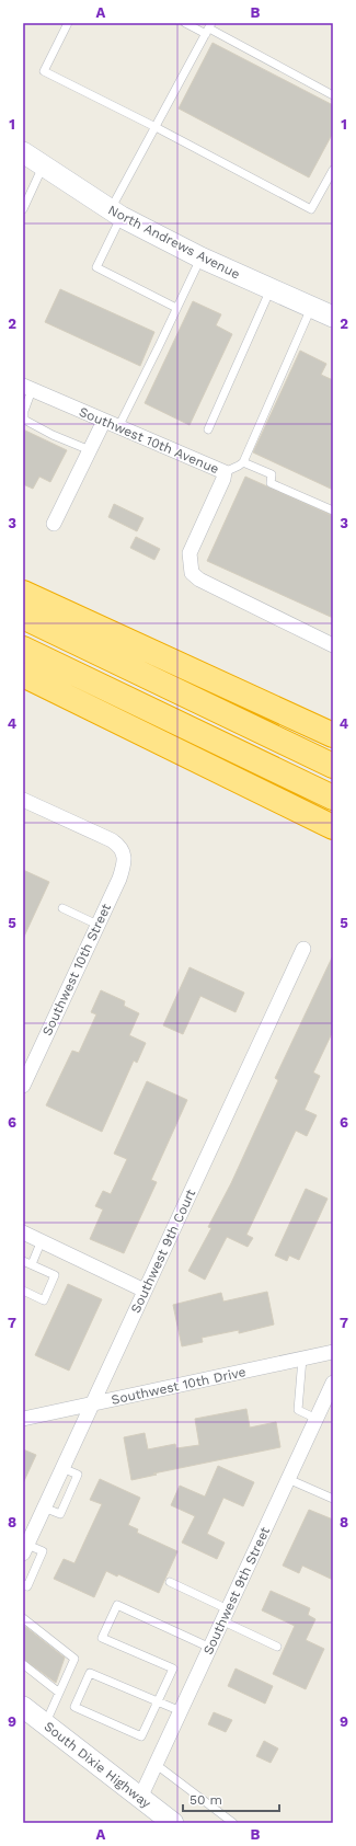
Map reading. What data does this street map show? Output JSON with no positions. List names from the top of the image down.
{
  "streets": {
    "main road": ["North Andrews Avenue", "South Dixie Highway"],
    "street": [
      "Southwest 10th Avenue",
      "Southwest 10th Street",
      "Southwest 9th Court",
      "Southwest 10th Drive",
      "Southwest 9th Street"
    ]
  },
  "crossings": [
    ["Southwest 9th Court", "Southwest 10th Drive"],
    ["Southwest 9th Street", "South Dixie Highway"]
  ],
  "scale_bar": "50 m",
  "grid": {
    "columns": ["A", "B"],
    "rows": [
      "1",
      "2",
      "3",
      "4",
      "5",
      "6",
      "7",
      "8",
      "9"
    ]
  }
}
